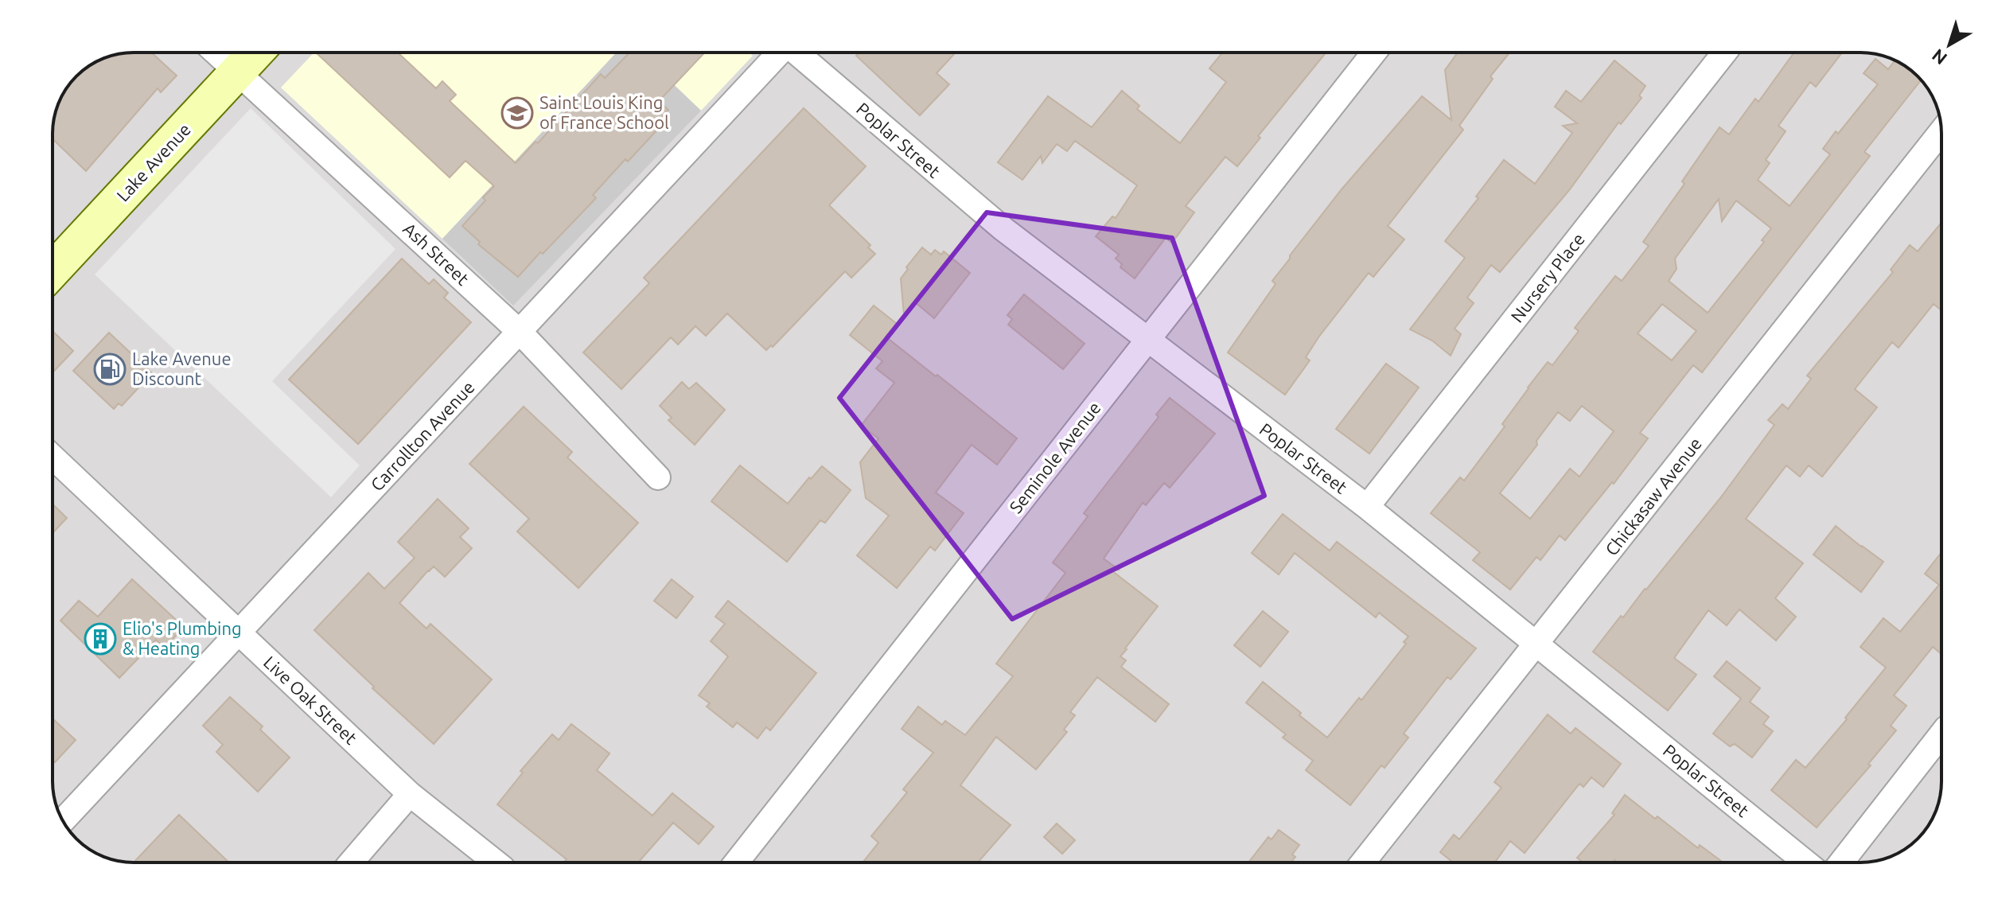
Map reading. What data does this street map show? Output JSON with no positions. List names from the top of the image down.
{
  "streets": {
    "main road": ["Lake Avenue"],
    "street": [
      "Poplar Street",
      "Ash Street",
      "Nursery Place",
      "Carrollton Avenue",
      "Seminole Avenue",
      "Chickasaw Avenue",
      "Live Oak Street"
    ]
  },
  "crossings": [
    ["Poplar Street", "Nursery Place"],
    ["Poplar Street", "Seminole Avenue"],
    ["Poplar Street", "Chickasaw Avenue"],
    ["Lake Avenue", "Ash Street"],
    ["Ash Street", "Carrollton Avenue"],
    ["Carrollton Avenue", "Live Oak Street"]
  ],
  "places": {
    "school or university": ["Saint Louis King of France School"],
    "fuel station": ["Lake Avenue Discount"],
    "building": ["Elio's Plumbing & Heating"]
  },
  "north": "bottom left"
}
